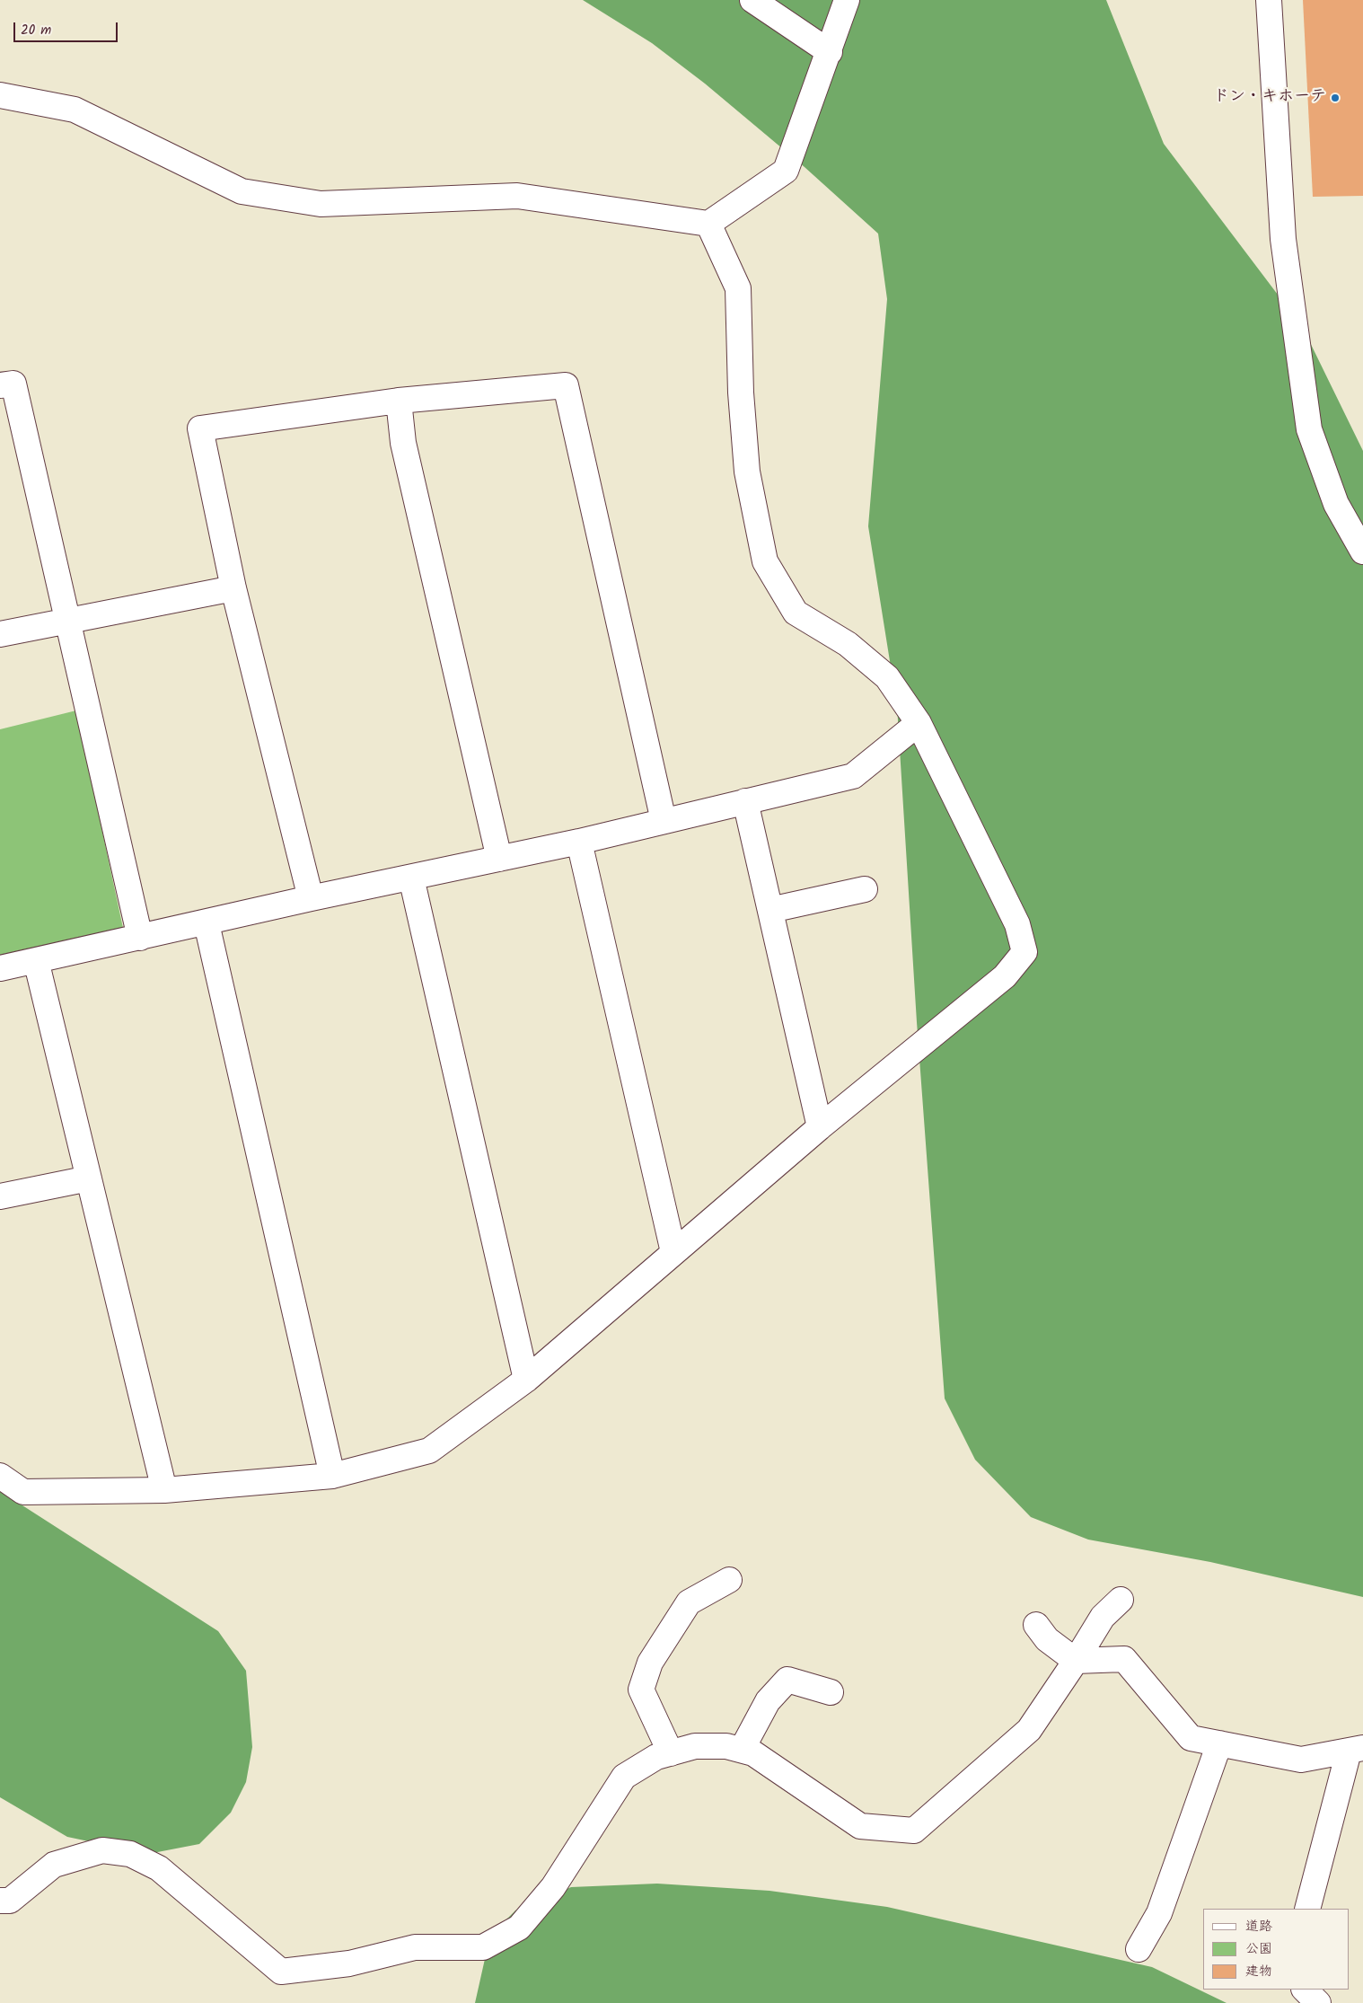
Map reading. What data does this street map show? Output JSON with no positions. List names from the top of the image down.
{
  "places": ["ドン・キホーテ"],
  "legend": ["道路", "公園", "建物"],
  "scale_bar": "20 m"
}
